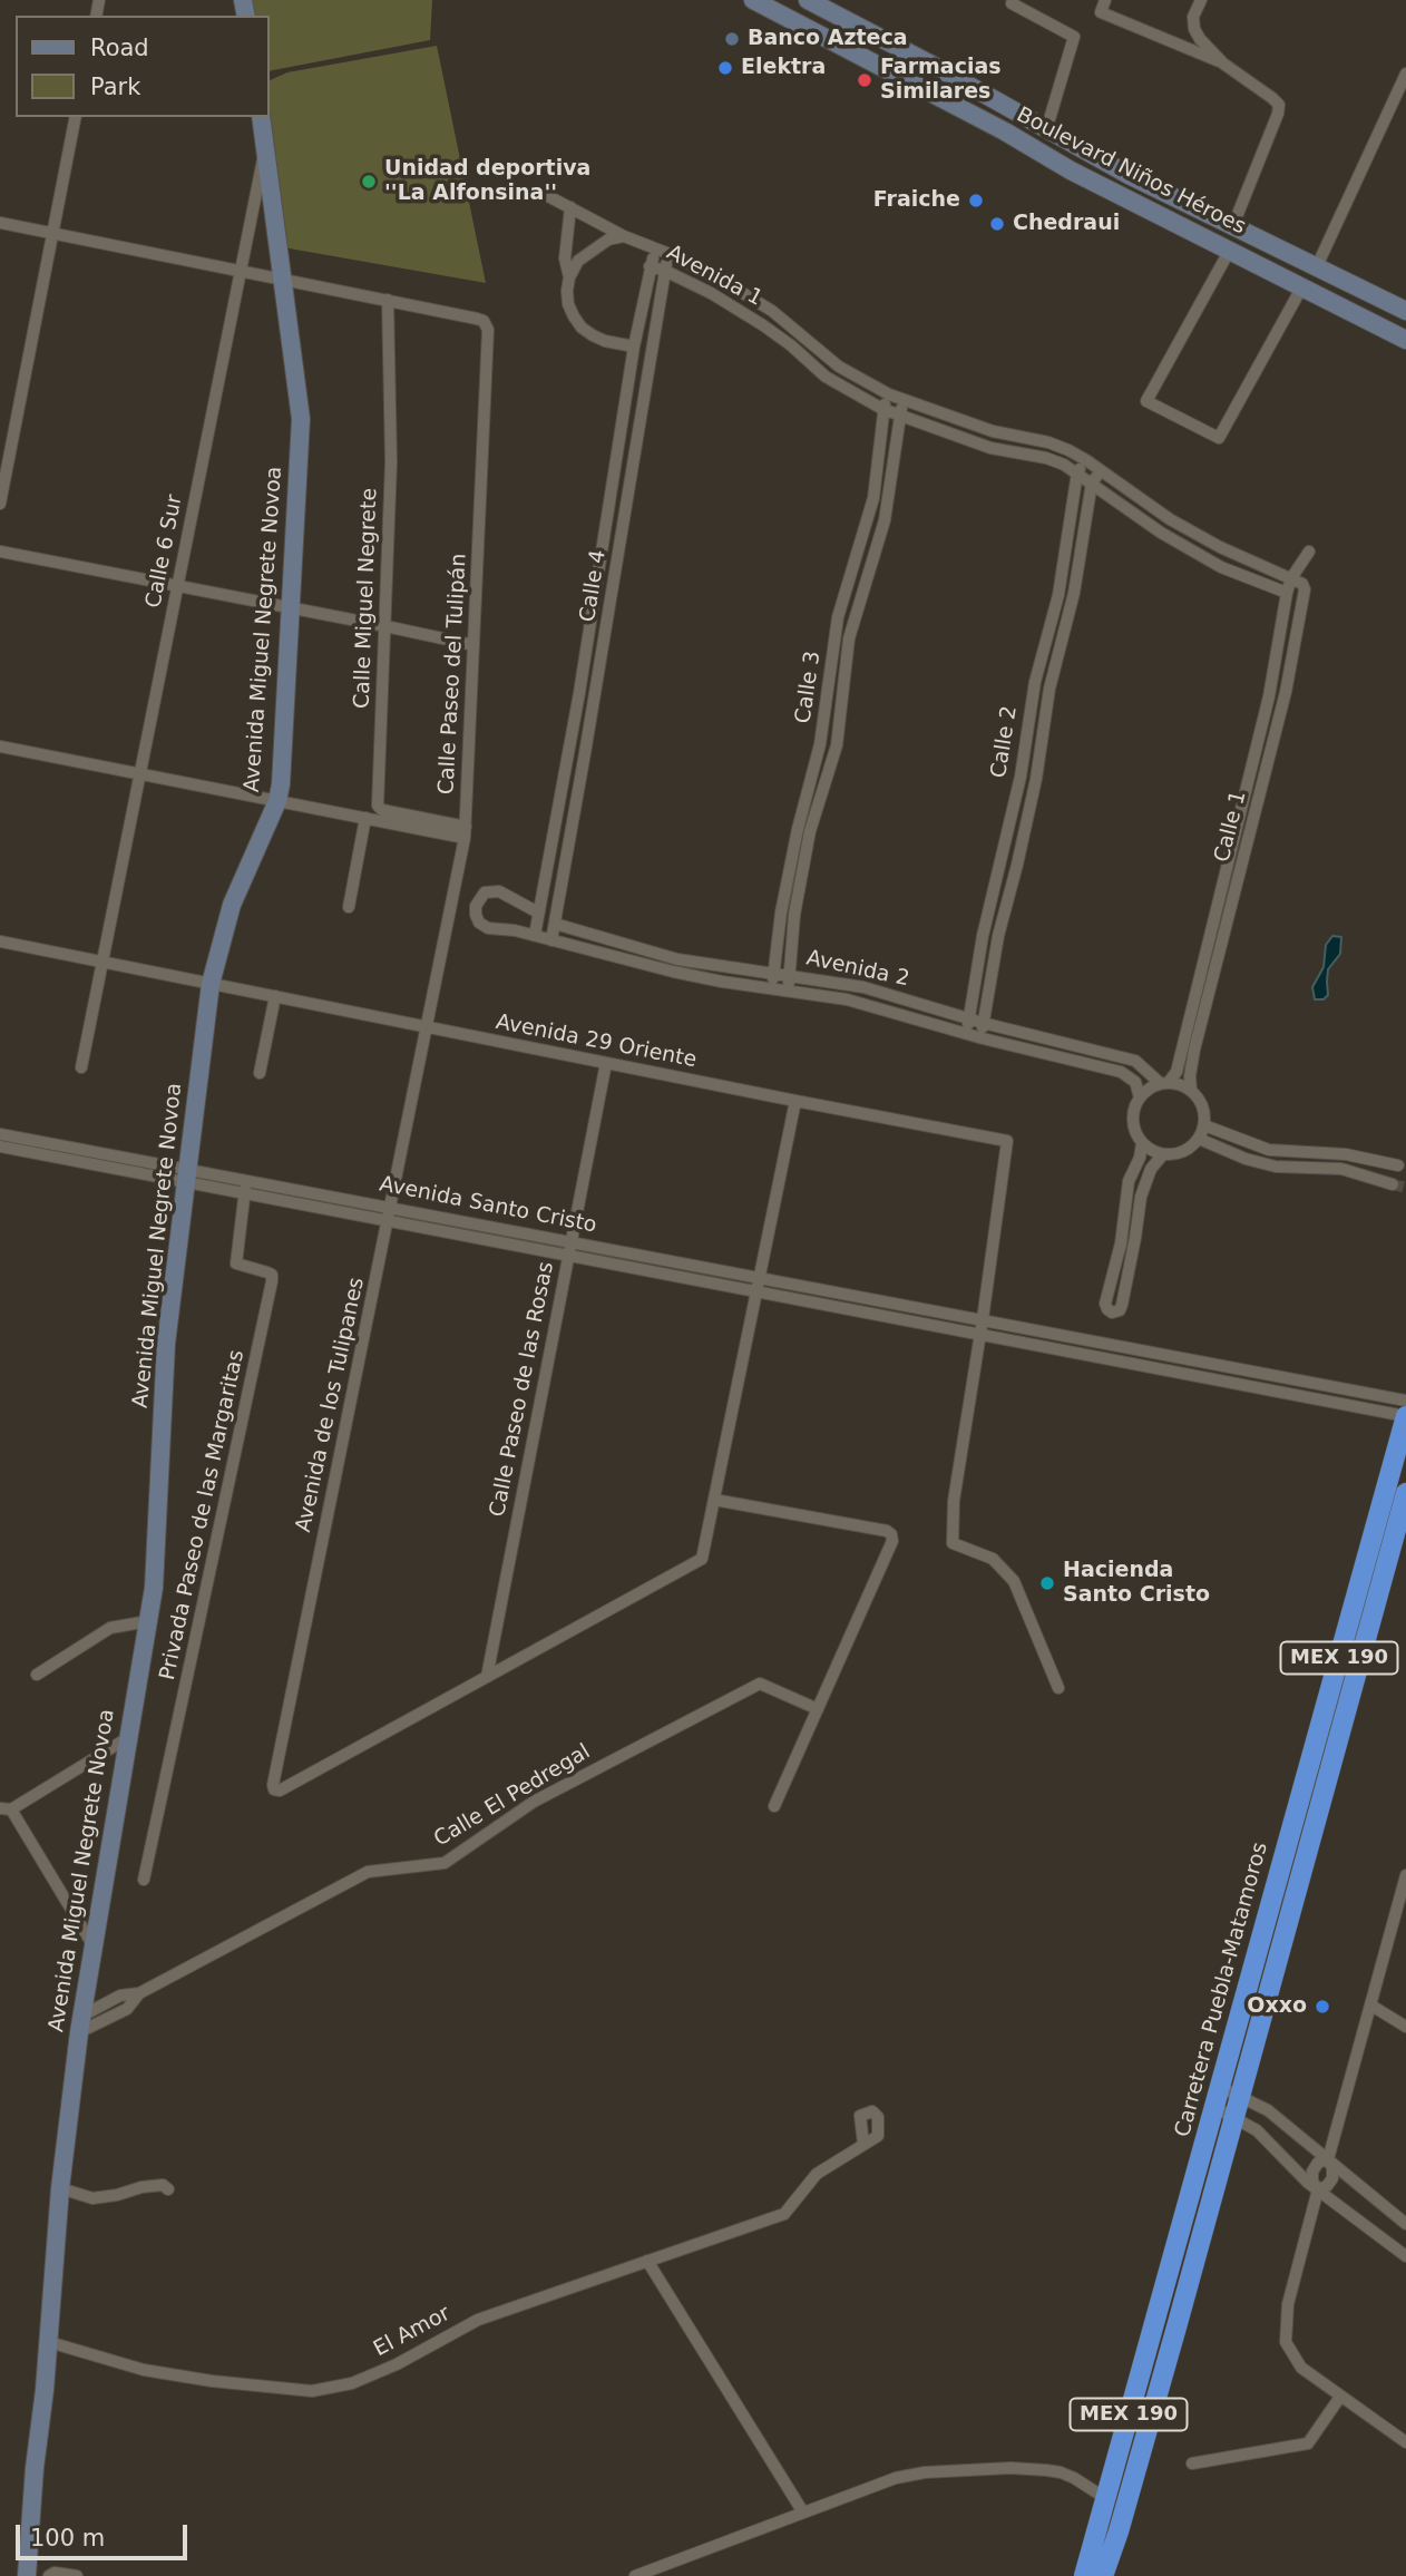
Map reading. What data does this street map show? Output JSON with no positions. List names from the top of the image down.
{
  "streets": {
    "highway": ["MEX 190", "Carretera Puebla-Matamoros"],
    "main road": ["Boulevard Niños Héroes", "Avenida Miguel Negrete Novoa"],
    "street": [
      "Avenida 1",
      "Calle 6 Sur",
      "Calle 4",
      "Calle Miguel Negrete",
      "Calle Paseo del Tulipán",
      "Calle 3",
      "Calle 2",
      "Calle 1",
      "Avenida 2",
      "Avenida 29 Oriente",
      "Avenida Santo Cristo",
      "Calle Paseo de las Rosas",
      "Avenida de los Tulipanes",
      "Privada Paseo de las Margaritas",
      "Calle El Pedregal",
      "El Amor"
    ]
  },
  "crossings": [
    ["Avenida 1", "Calle 4"],
    ["Avenida 1", "Calle 3"],
    ["Avenida 1", "Calle 2"],
    ["Avenida 1", "Calle 1"],
    ["Calle 6 Sur", "Avenida Miguel Negrete Novoa"],
    ["Calle 6 Sur", "Avenida 29 Oriente"],
    ["Calle 4", "Avenida 2"],
    ["Calle Miguel Negrete", "Calle Paseo del Tulipán"],
    ["Avenida Miguel Negrete Novoa", "Avenida 29 Oriente"],
    ["Avenida Miguel Negrete Novoa", "Avenida Santo Cristo"],
    ["Avenida Miguel Negrete Novoa", "Calle El Pedregal"],
    ["Avenida Miguel Negrete Novoa", "El Amor"],
    ["Calle Paseo del Tulipán", "Avenida 29 Oriente"],
    ["Calle Paseo del Tulipán", "Avenida de los Tulipanes"],
    ["Calle 3", "Avenida 2"],
    ["Calle 2", "Avenida 2"],
    ["Calle 1", "Avenida 2"],
    ["Avenida 29 Oriente", "Avenida Santo Cristo"],
    ["Avenida 29 Oriente", "Calle Paseo de las Rosas"],
    ["Avenida 29 Oriente", "Avenida de los Tulipanes"],
    ["Avenida Santo Cristo", "Calle Paseo de las Rosas"],
    ["Avenida Santo Cristo", "Avenida de los Tulipanes"],
    ["Avenida Santo Cristo", "Privada Paseo de las Margaritas"],
    ["Avenida Santo Cristo", "Carretera Puebla-Matamoros"],
    ["Calle Paseo de las Rosas", "Avenida de los Tulipanes"]
  ],
  "places": [
    "Banco Azteca",
    "Elektra",
    "Farmacias Similares",
    "Unidad deportiva ''La Alfonsina''",
    "Fraiche",
    "Chedraui",
    "Hacienda Santo Cristo",
    "Oxxo"
  ],
  "legend": ["Road", "Park"],
  "scale_bar": "100 m"
}
